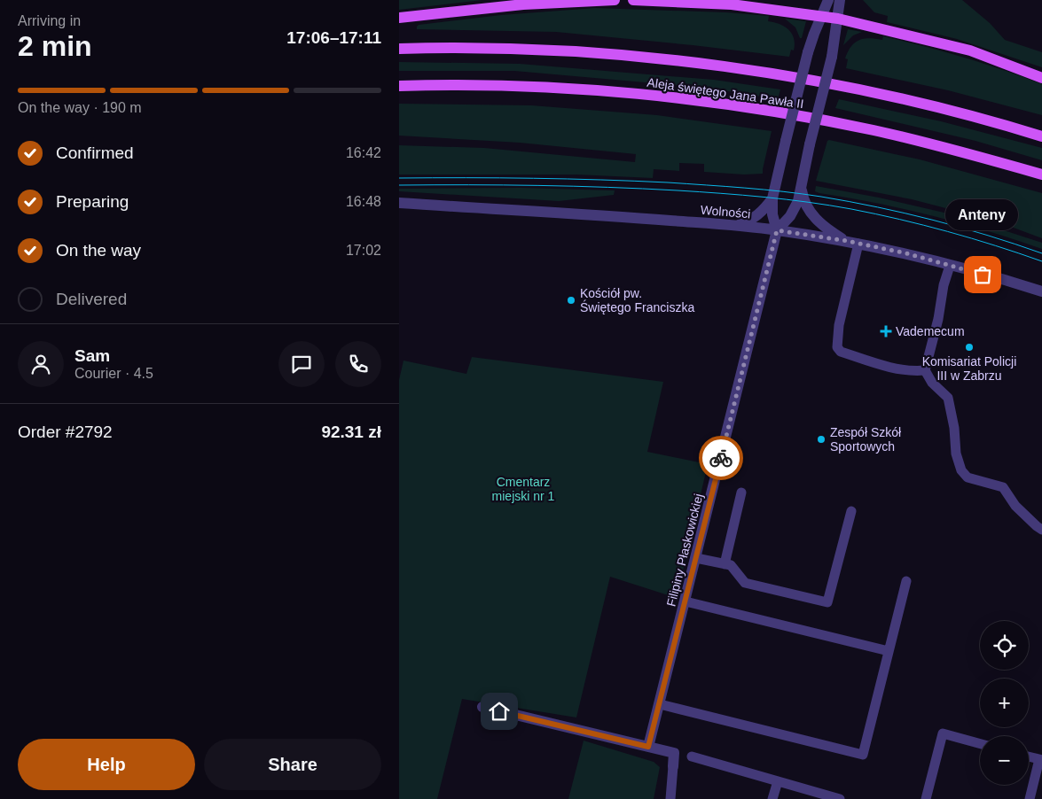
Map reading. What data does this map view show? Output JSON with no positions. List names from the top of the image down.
{
  "streets": {
    "main road": ["Aleja świętego Jana Pawła II"],
    "street": ["Wolności", "Filipiny Płaskowickiej"]
  },
  "crossings": [
    ["Wolności", "Filipiny Płaskowickiej"]
  ],
  "parks": ["Cmentarz miejski nr 1"],
  "places": {
    "other": [
      "Anteny",
      "Kościół pw. Świętego Franciszka",
      "Komisariat Policji III w Zabrzu",
      "Zespół Szkół Sportowych"
    ],
    "health": ["Vademecum"]
  },
  "page": {
    "heading": ["2 min", "Arriving in", "17:06–17:11"],
    "panel": [
      "Sam",
      "Courier · 4.5",
      "Order #2792",
      "92.31 zł"
    ],
    "bar": "On the way · 190 m",
    "list": [
      ["Confirmed", "16:42"],
      ["Preparing", "16:48"],
      ["On the way", "17:02"],
      "Delivered"
    ],
    "bubble": "Anteny",
    "map_buttons": ["+", "−"],
    "buttons": ["Help", "Share"]
  }
}
